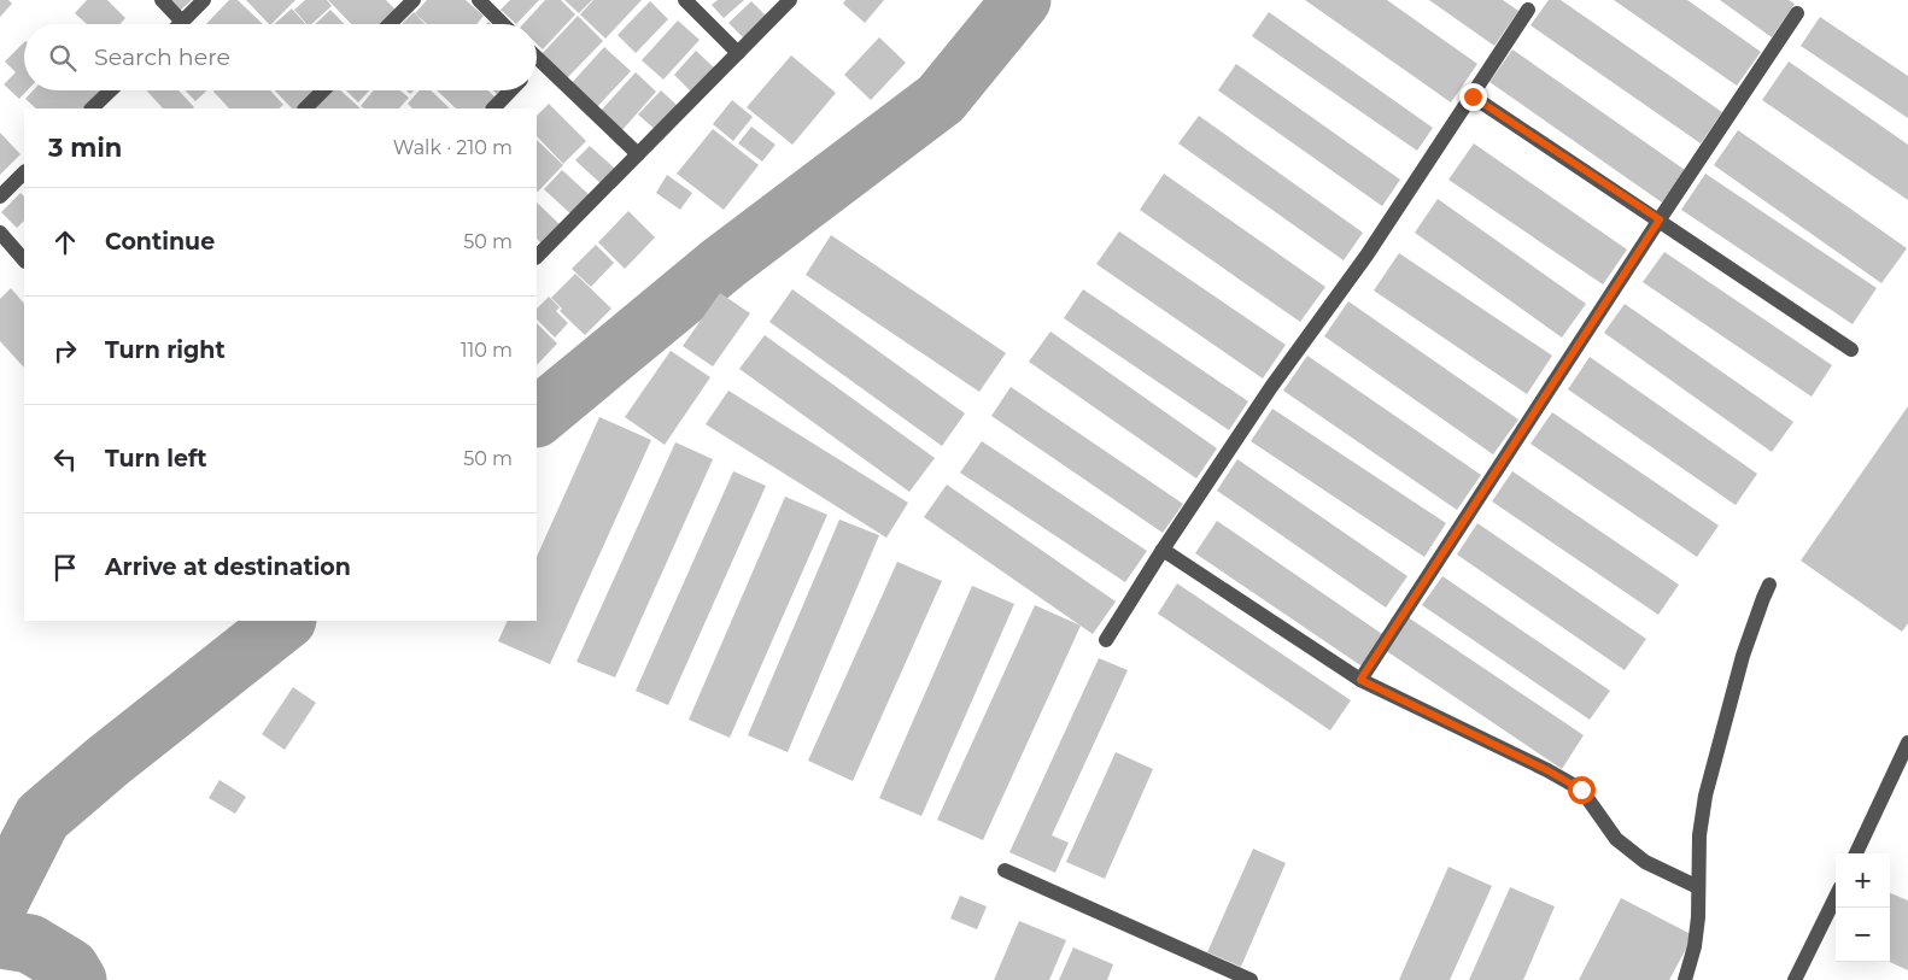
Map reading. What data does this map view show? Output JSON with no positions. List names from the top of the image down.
{
  "page": {
    "search": "Search here",
    "heading": ["3 min", "Walk · 210 m"],
    "list": [
      ["Continue", "50 m"],
      ["Turn right", "110 m"],
      ["Turn left", "50 m"],
      "Arrive at destination"
    ],
    "map_buttons": ["+", "−"]
  }
}
